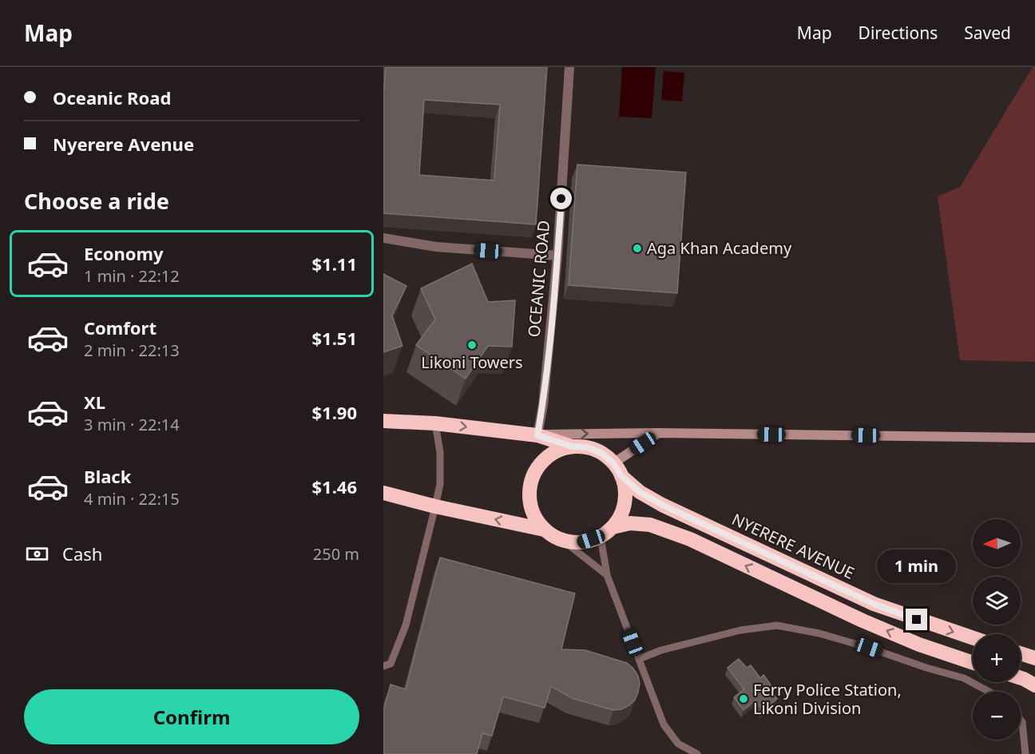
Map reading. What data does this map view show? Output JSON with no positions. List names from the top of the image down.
{
  "streets": {
    "highway": ["NYERERE AVENUE"],
    "street": ["OCEANIC ROAD"]
  },
  "places": ["Aga Khan Academy", "Likoni Towers", "Ferry Police Station, Likoni Division"],
  "north": "left",
  "page": {
    "header": "Map",
    "nav": ["Map", "Directions", "Saved"],
    "banner": ["Oceanic Road", "Nyerere Avenue"],
    "heading": "Choose a ride",
    "list": [
      {
        "name": "Economy",
        "note": "1 min · 22:12",
        "value": "$1.11"
      },
      {
        "name": "Comfort",
        "note": "2 min · 22:13",
        "value": "$1.51"
      },
      {
        "name": "XL",
        "note": "3 min · 22:14",
        "value": "$1.90"
      },
      {
        "name": "Black",
        "note": "4 min · 22:15",
        "value": "$1.46"
      }
    ],
    "map_buttons": ["+", "−"],
    "pay": ["Cash", "250 m"],
    "bubble": "1 min",
    "buttons": "Confirm"
  }
}
